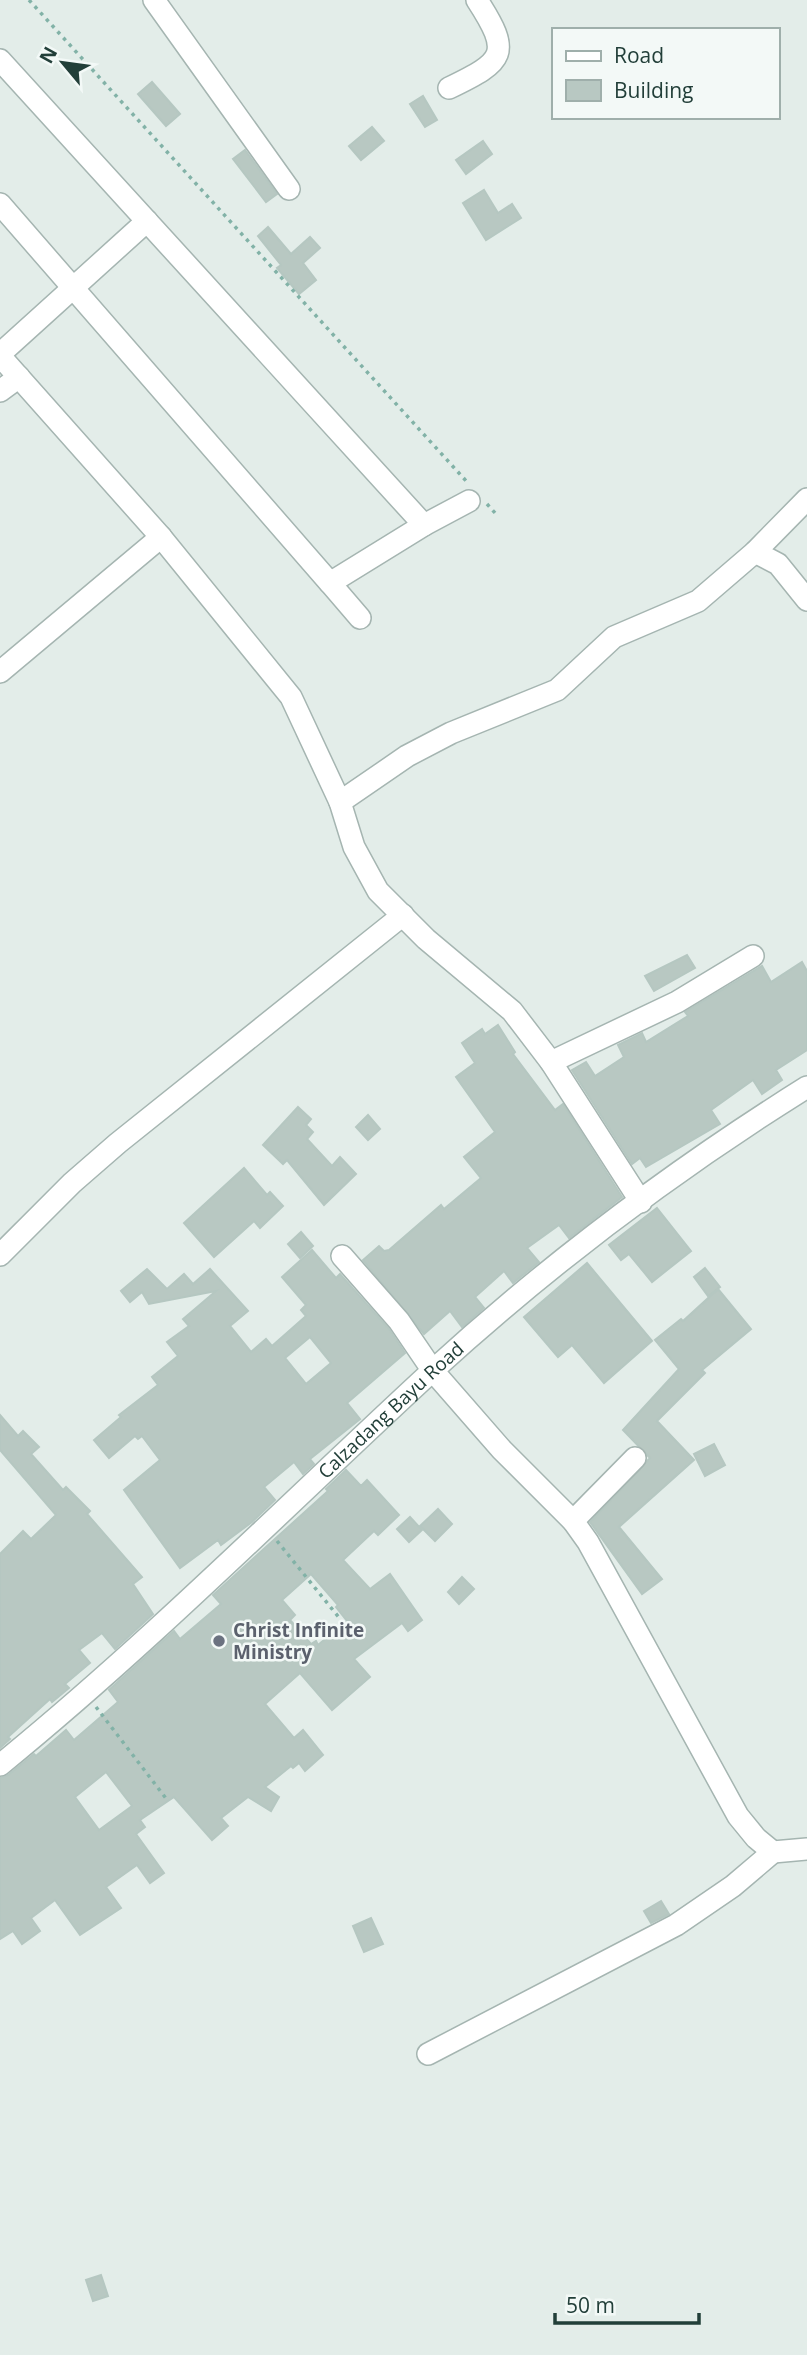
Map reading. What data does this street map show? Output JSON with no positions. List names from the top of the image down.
{
  "streets": {
    "street": ["Calzadang Bayu Road"]
  },
  "places": ["Christ Infinite Ministry"],
  "legend": ["Road", "Building"],
  "scale_bar": "50 m",
  "north": "top left"
}
